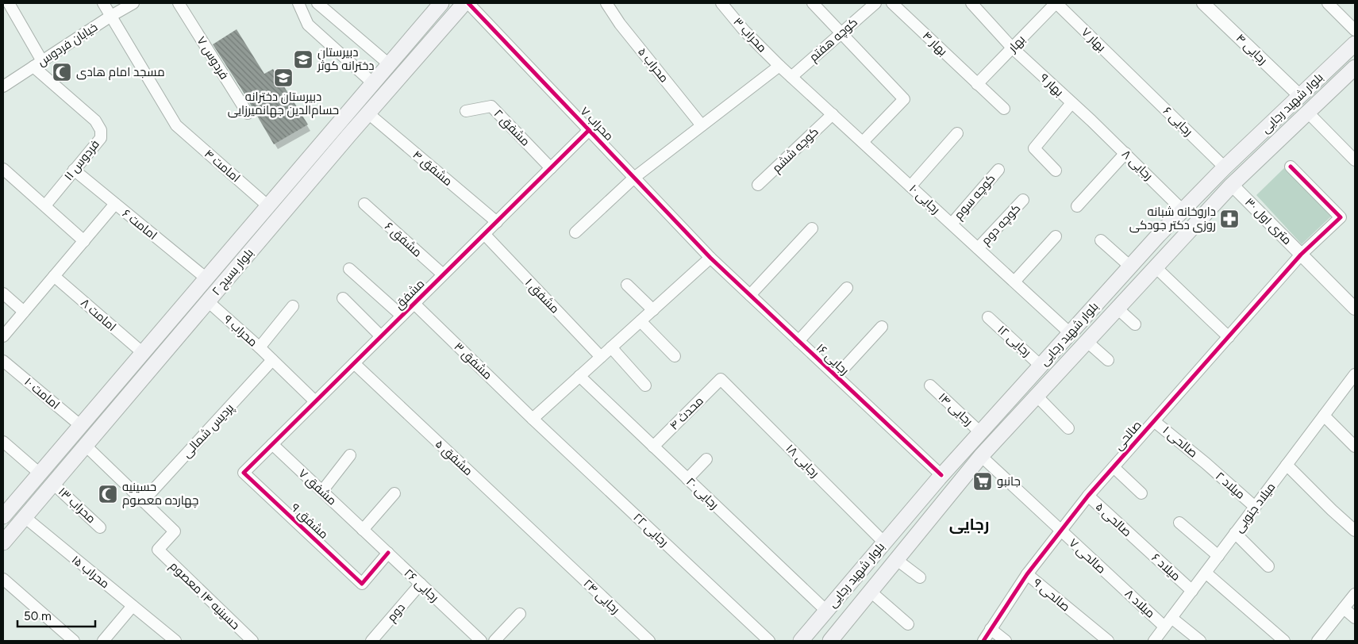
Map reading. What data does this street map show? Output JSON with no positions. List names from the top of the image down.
{
  "streets": {
    "main road": ["بلوار شهید رجایی", "بلوار بسیج ۲"],
    "street": [
      "محراب ۳",
      "کوچه هفتم",
      "بهار ۷",
      "بهار ۴",
      "بهار",
      "خیابان فردوس",
      "رجایی ۴",
      "فردوس ۷",
      "محراب ۵",
      "بهار ۹",
      "رجایی ۶",
      "محراب ۷",
      "مشفق ۲",
      "کوچه ششم",
      "فردوس ۱۱",
      "رجایی ۸",
      "امامت ۴",
      "مشفق ۴",
      "کوچه سوم",
      "رجایی ۱۰",
      "۳۰ متری اول",
      "امامت ۶",
      "کوچه دوم",
      "مشفق ۶",
      "مشفق",
      "مشفق ۱",
      "امامت ۸",
      "محراب ۹",
      "رجایی ۱۲",
      "رجایی ۱۶",
      "مشفق ۳",
      "امامت ۱۰",
      "رجایی ۱۴",
      "محدث ۴",
      "پردیس شمالی",
      "صالحی",
      "صالحی ۱",
      "مشفق ۵",
      "رجایی ۱۸",
      "میلاد ۲",
      "مشفق ۷",
      "رجایی ۲۰",
      "محراب ۱۳",
      "میلاد جنوبی",
      "صالحی ۵",
      "مشفق ۹",
      "رجایی ۲۲",
      "صالحی ۷",
      "میلاد ۶",
      "محراب ۱۵",
      "رجایی ۲۶",
      "صالحی ۹",
      "حسینیه ۱۴ معصوم",
      "رجایی ۲۴",
      "میلاد ۸",
      "دوم"
    ]
  },
  "crossings": [
    ["محراب ۳", "رجایی ۱۰"],
    ["کوچه هفتم", "رجایی ۱۰"],
    ["بهار ۷", "بهار"],
    ["بهار ۷", "رجایی ۶"],
    ["بهار ۴", "بهار"],
    ["بهار", "بهار ۹"],
    ["خیابان فردوس", "فردوس ۱۱"],
    ["خیابان فردوس", "امامت ۴"],
    ["رجایی ۴", "بلوار شهید رجایی"],
    ["بهار ۹", "رجایی ۸"],
    ["بلوار شهید رجایی", "رجایی ۶"],
    ["بلوار شهید رجایی", "رجایی ۸"],
    ["بلوار شهید رجایی", "رجایی ۱۰"],
    ["بلوار شهید رجایی", "۳۰ متری اول"],
    ["بلوار شهید رجایی", "رجایی ۱۲"],
    ["بلوار شهید رجایی", "رجایی ۱۶"],
    ["بلوار شهید رجایی", "رجایی ۱۴"],
    ["بلوار شهید رجایی", "رجایی ۱۸"],
    ["بلوار شهید رجایی", "رجایی ۲۰"],
    ["بلوار شهید رجایی", "صالحی ۷"],
    ["محراب ۷", "مشفق"],
    ["محراب ۷", "رجایی ۱۶"],
    ["مشفق ۲", "مشفق"],
    ["کوچه ششم", "رجایی ۱۰"],
    ["فردوس ۱۱", "امامت ۶"],
    ["امامت ۴", "بلوار بسیج ۲"],
    ["مشفق ۴", "بلوار بسیج ۲"],
    ["مشفق ۴", "مشفق"],
    ["کوچه سوم", "رجایی ۱۰"],
    ["رجایی ۱۰", "کوچه دوم"],
    ["۳۰ متری اول", "صالحی"],
    ["امامت ۶", "بلوار بسیج ۲"],
    ["مشفق ۶", "مشفق"],
    ["بلوار بسیج ۲", "امامت ۸"],
    ["بلوار بسیج ۲", "محراب ۹"],
    ["بلوار بسیج ۲", "امامت ۱۰"],
    ["بلوار بسیج ۲", "محراب ۱۳"],
    ["بلوار بسیج ۲", "محراب ۱۵"],
    ["مشفق", "مشفق ۱"],
    ["مشفق", "محراب ۹"],
    ["مشفق", "مشفق ۳"],
    ["مشفق", "مشفق ۵"],
    ["مشفق", "مشفق ۷"],
    ["مشفق", "مشفق ۹"],
    ["محراب ۹", "پردیس شمالی"],
    ["مشفق ۳", "رجایی ۲۲"],
    ["محدث ۴", "رجایی ۱۸"],
    ["محدث ۴", "رجایی ۲۰"],
    ["پردیس شمالی", "حسینیه ۱۴ معصوم"],
    ["صالحی", "صالحی ۱"],
    ["صالحی", "صالحی ۵"],
    ["صالحی", "صالحی ۷"],
    ["صالحی", "صالحی ۹"],
    ["صالحی ۱", "میلاد ۲"],
    ["مشفق ۵", "رجایی ۲۴"],
    ["میلاد ۲", "میلاد جنوبی"],
    ["مشفق ۷", "رجایی ۲۶"],
    ["میلاد جنوبی", "میلاد ۶"],
    ["میلاد جنوبی", "میلاد ۸"],
    ["صالحی ۵", "میلاد ۶"],
    ["مشفق ۹", "رجایی ۲۶"],
    ["صالحی ۷", "میلاد ۸"],
    ["رجایی ۲۶", "دوم"]
  ],
  "districts": ["رجایی"],
  "places": {
    "school or university": ["دبیرستان دخترانه کوثر", "دبیرستان دخترانه حسام‌الدین جهانمیرزایی"],
    "mosque": ["مسجد امام هادی", "حسینیه چهارده معصوم"],
    "pharmacy": ["داروخانه شبانه روزی دکتر جودکی"],
    "supermarket": ["جانبو"]
  },
  "scale_bar": "50 m"
}
